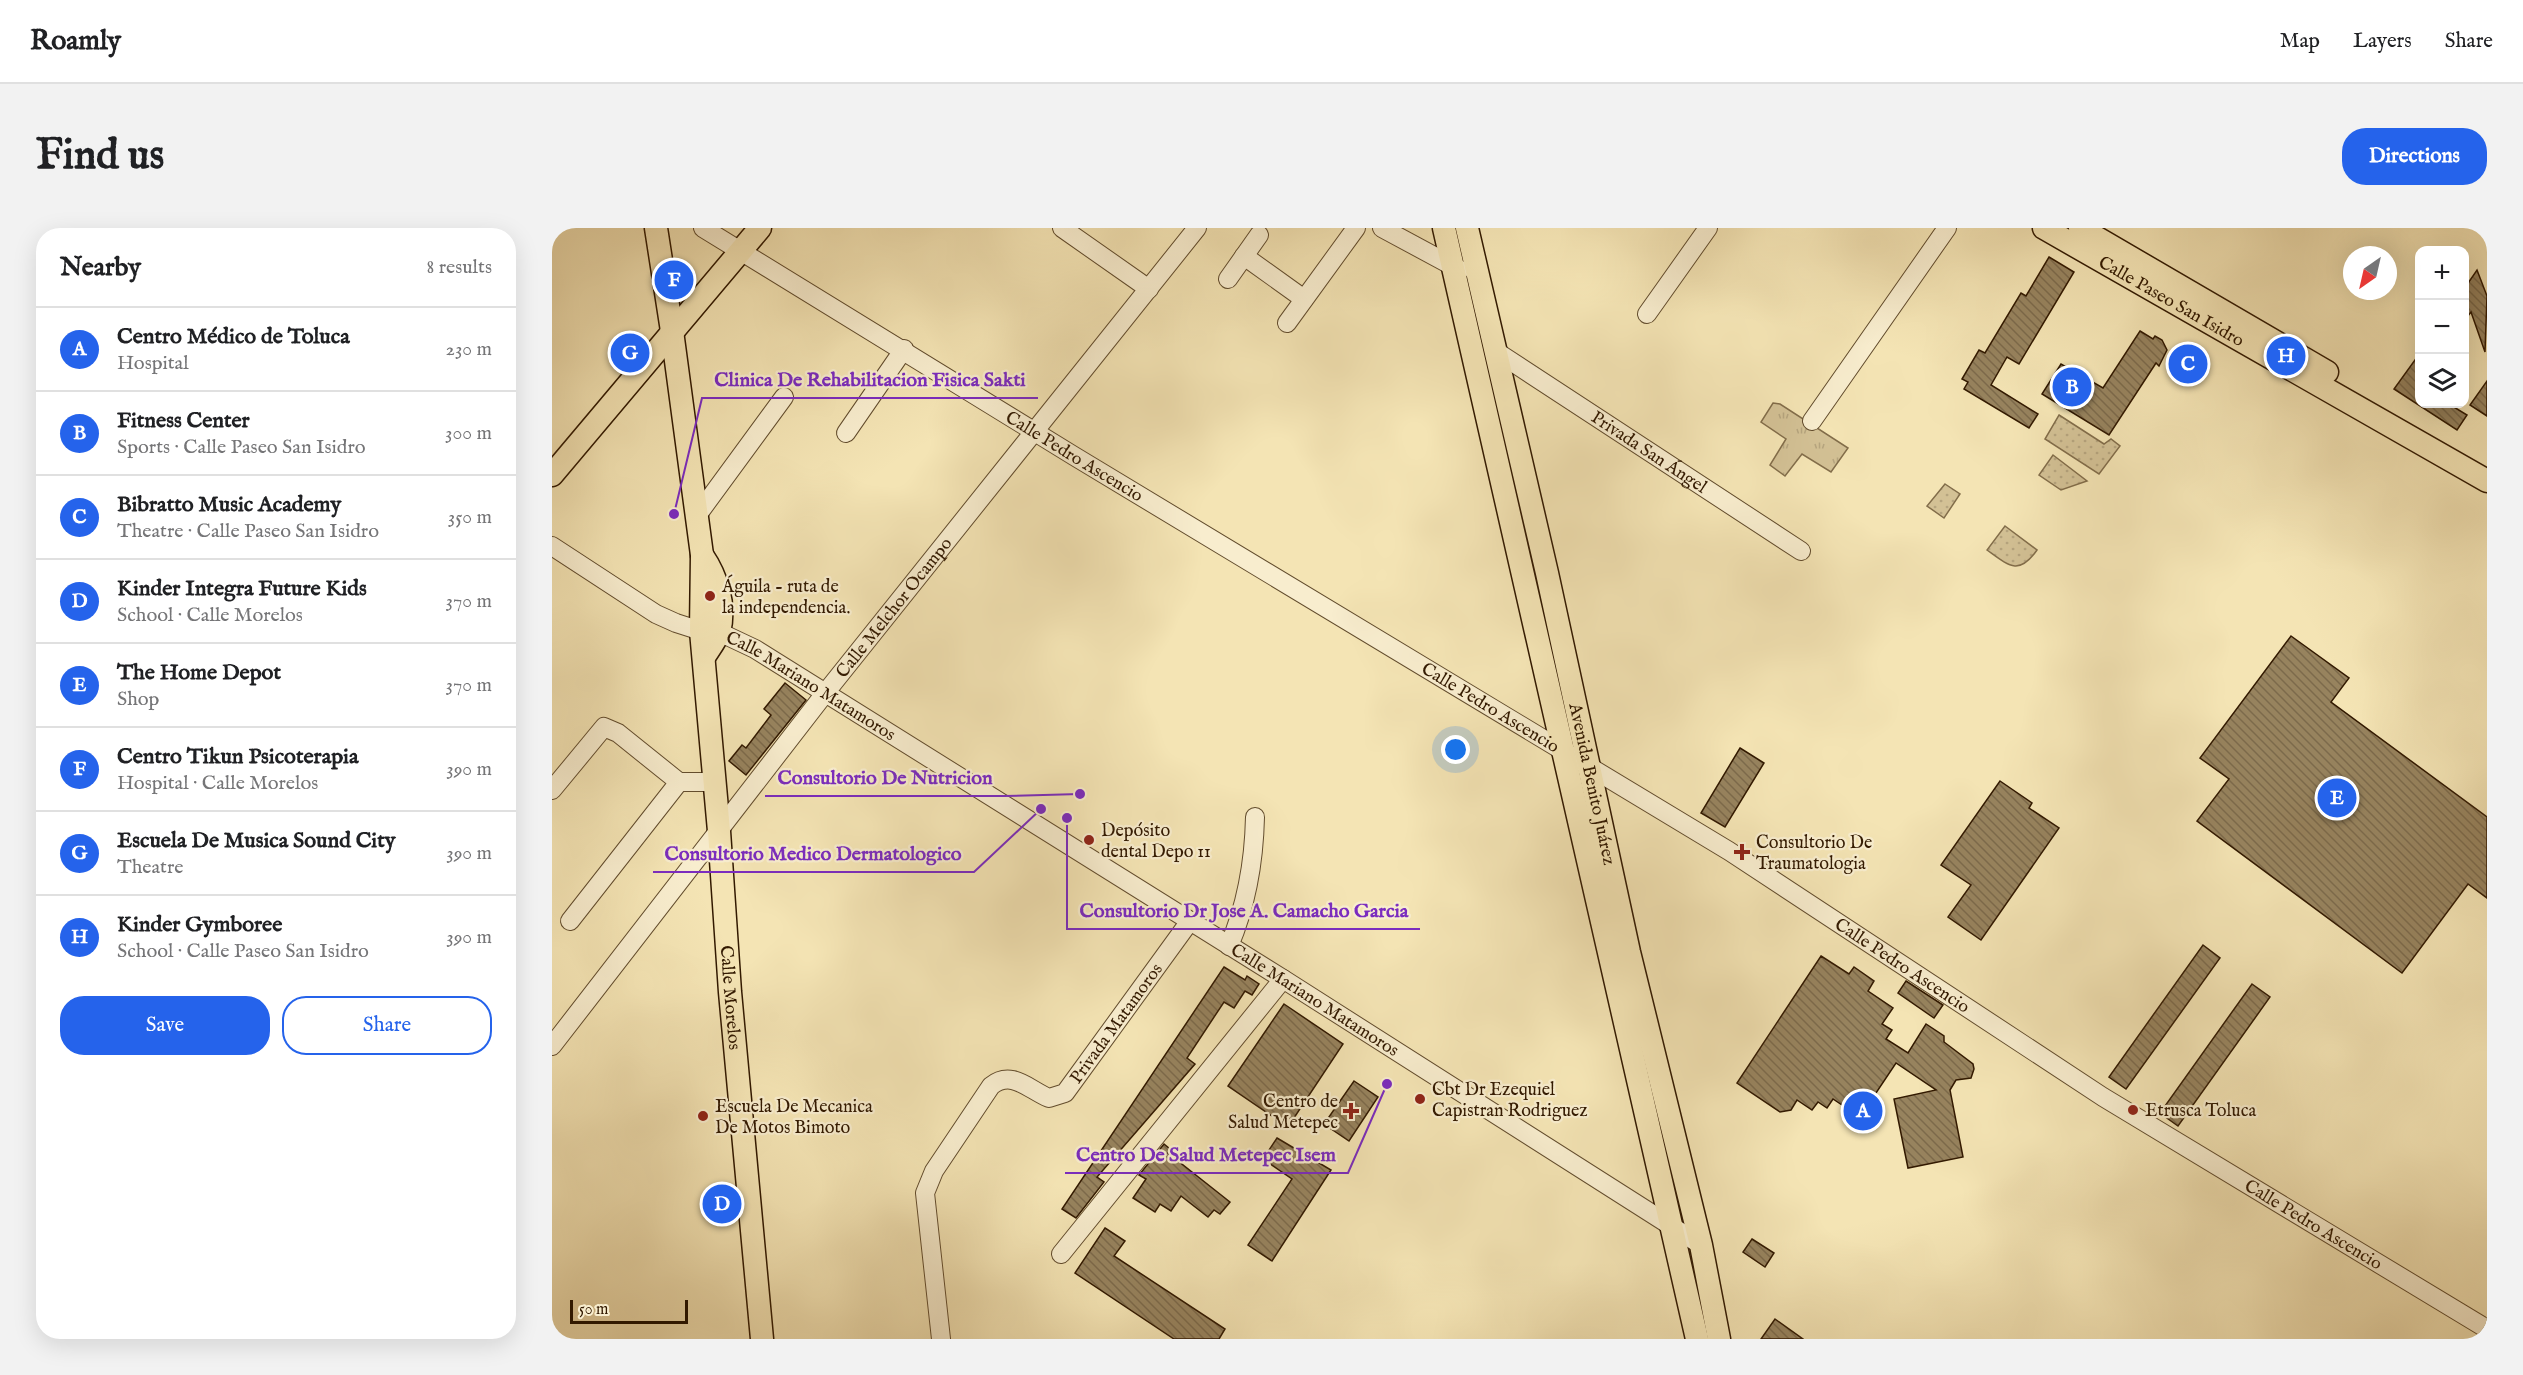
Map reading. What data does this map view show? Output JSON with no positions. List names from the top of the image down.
{
  "streets": {
    "main road": ["Calle Paseo San Isidro", "Avenida Benito Juárez", "Calle Morelos"],
    "street": [
      "Privada San Ángel",
      "Calle Pedro Ascencio",
      "Calle Melchor Ocampo",
      "Calle Mariano Matamoros",
      "Privada Matamoros"
    ]
  },
  "crossings": [
    ["Privada San Ángel", "Avenida Benito Juárez"],
    ["Calle Pedro Ascencio", "Calle Melchor Ocampo"],
    ["Calle Pedro Ascencio", "Avenida Benito Juárez"],
    ["Calle Melchor Ocampo", "Calle Mariano Matamoros"],
    ["Calle Melchor Ocampo", "Calle Morelos"],
    ["Calle Mariano Matamoros", "Avenida Benito Juárez"],
    ["Calle Mariano Matamoros", "Calle Morelos"],
    ["Calle Mariano Matamoros", "Privada Matamoros"]
  ],
  "places": {
    "other": [
      "Clinica De Rehabilitacion Fisica Sakti",
      "Águila - ruta de la independencia.",
      "Consultorio De Nutricion",
      "Consultorio Medico Dermatologico",
      "Consultorio Dr Jose A. Camacho Garcia",
      "Depósito dental Depo 11",
      "Centro De Salud Metepec Isem",
      "Cbt Dr Ezequiel Capistran Rodriguez",
      "Etrusca Toluca",
      "Escuela De Mecanica De Motos Bimoto"
    ],
    "health": ["Consultorio De Traumatologia", "Centro de Salud Metepec"]
  },
  "scale_bar": "50 m",
  "north": "bottom left",
  "page": {
    "header": "Roamly",
    "nav": ["Map", "Layers", "Share"],
    "buttons": [
      "Directions",
      ["Save", "Share"]
    ],
    "title": "Find us",
    "heading": ["Nearby", "8 results"],
    "map_buttons": ["+", "−"],
    "pins": [
      "F",
      "G",
      "H",
      "C",
      "B",
      "E",
      "A",
      "D"
    ],
    "list": [
      {
        "mark": "A",
        "name": "Centro Médico de Toluca",
        "note": "Hospital",
        "value": "230 m"
      },
      {
        "mark": "B",
        "name": "Fitness Center",
        "note": "Sports · Calle Paseo San Isidro",
        "value": "300 m"
      },
      {
        "mark": "C",
        "name": "Bibratto Music Academy",
        "note": "Theatre · Calle Paseo San Isidro",
        "value": "350 m"
      },
      {
        "mark": "D",
        "name": "Kinder Integra Future Kids",
        "note": "School · Calle Morelos",
        "value": "370 m"
      },
      {
        "mark": "E",
        "name": "The Home Depot",
        "note": "Shop",
        "value": "370 m"
      },
      {
        "mark": "F",
        "name": "Centro Tikun Psicoterapia",
        "note": "Hospital · Calle Morelos",
        "value": "390 m"
      },
      {
        "mark": "G",
        "name": "Escuela De Musica Sound City",
        "note": "Theatre",
        "value": "390 m"
      },
      {
        "mark": "H",
        "name": "Kinder Gymboree",
        "note": "School · Calle Paseo San Isidro",
        "value": "390 m"
      }
    ],
    "scale": "50 m"
  }
}
